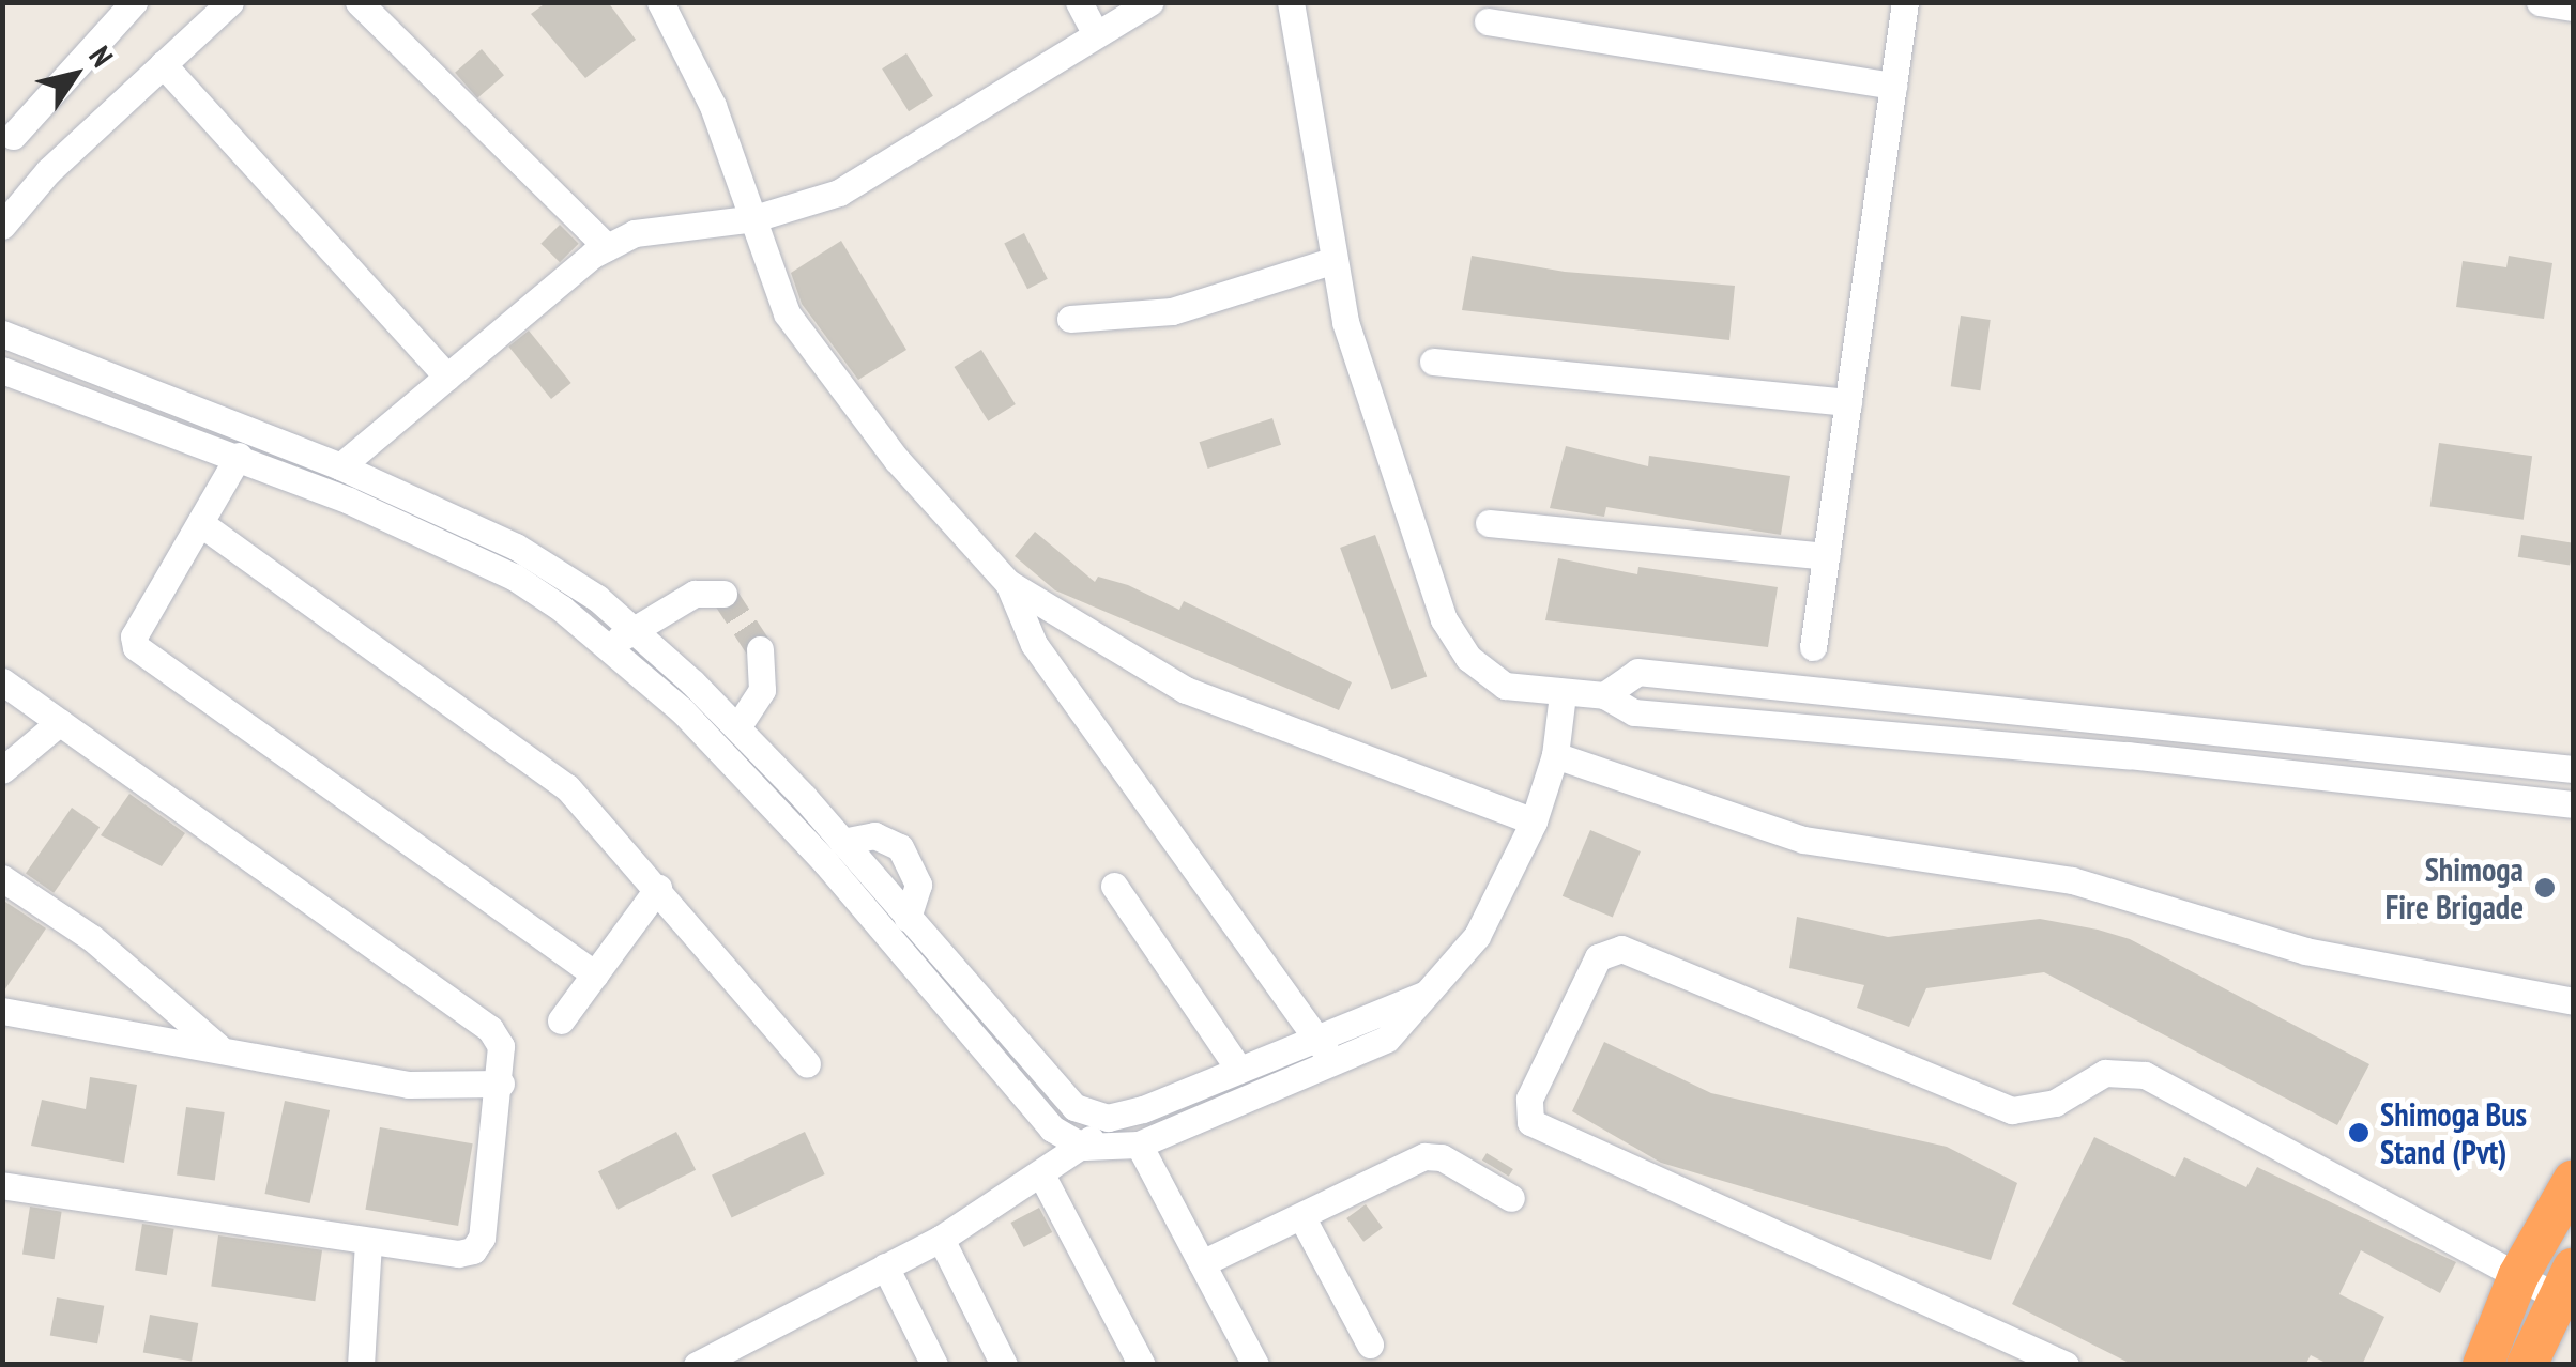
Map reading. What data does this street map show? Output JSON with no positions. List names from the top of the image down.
{
  "places": ["Shimoga Fire Brigade", "Shimoga Bus Stand (Pvt)"],
  "north": "top right"
}
